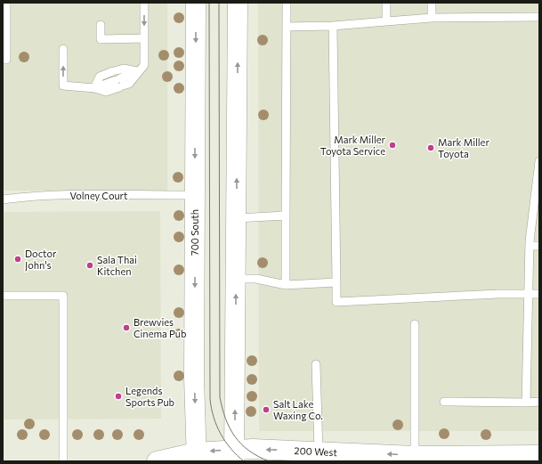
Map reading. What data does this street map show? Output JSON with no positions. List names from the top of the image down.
{
  "streets": {
    "street": ["700 South", "200 West"],
    "lane": ["Volney Court"]
  },
  "crossings": [
    ["Volney Court", "700 South"],
    ["700 South", "200 West"]
  ],
  "one_way": ["200 West"],
  "places": [
    "Mark Miller Toyota Service",
    "Mark Miller Toyota",
    "Doctor John's",
    "Sala Thai Kitchen",
    "Brewvies Cinema Pub",
    "Legends Sports Pub",
    "Salt Lake Waxing Co."
  ]
}
